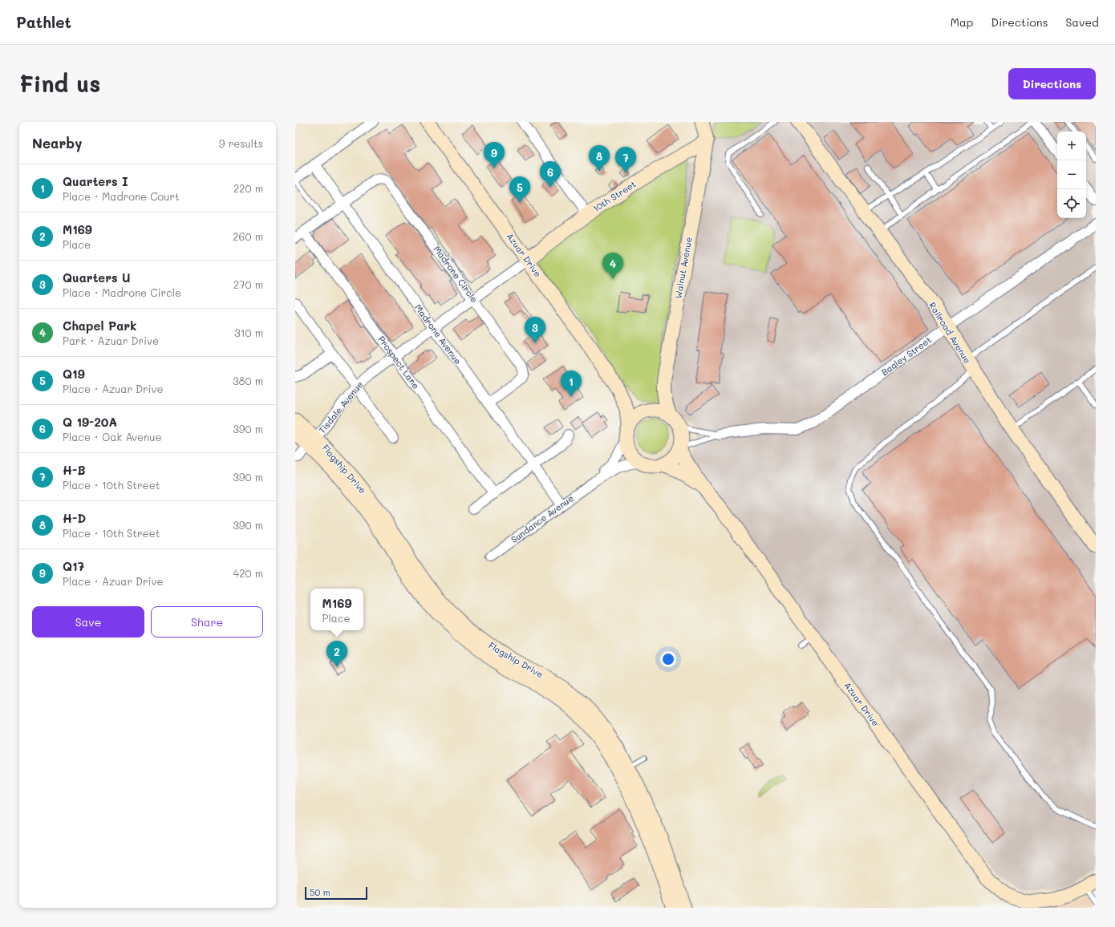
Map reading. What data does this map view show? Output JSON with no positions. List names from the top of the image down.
{
  "streets": {
    "street": [
      "10th Street",
      "Azuar Drive",
      "Walnut Avenue",
      "Madrone Circle",
      "Railroad Avenue",
      "Madrone Avenue",
      "Bagley Street",
      "Prospect Lane",
      "Tisdale Avenue",
      "Flagship Drive",
      "Sundance Avenue"
    ]
  },
  "crossings": [
    ["10th Street", "Azuar Drive"],
    ["10th Street", "Walnut Avenue"],
    ["10th Street", "Tisdale Avenue"],
    ["Azuar Drive", "Walnut Avenue"],
    ["Azuar Drive", "Bagley Street"],
    ["Azuar Drive", "Tisdale Avenue"],
    ["Azuar Drive", "Sundance Avenue"],
    ["Walnut Avenue", "Bagley Street"],
    ["Walnut Avenue", "Sundance Avenue"],
    ["Madrone Circle", "Madrone Avenue"],
    ["Madrone Circle", "Prospect Lane"],
    ["Madrone Circle", "Tisdale Avenue"],
    ["Railroad Avenue", "Bagley Street"],
    ["Madrone Avenue", "Tisdale Avenue"],
    ["Madrone Avenue", "Sundance Avenue"],
    ["Bagley Street", "Sundance Avenue"],
    ["Prospect Lane", "Tisdale Avenue"],
    ["Tisdale Avenue", "Flagship Drive"]
  ],
  "scale_bar": "50 m",
  "page": {
    "header": "Pathlet",
    "nav": ["Map", "Directions", "Saved"],
    "buttons": [
      "Directions",
      ["Save", "Share"]
    ],
    "title": "Find us",
    "heading": ["Nearby", "9 results"],
    "map_buttons": ["+", "−"],
    "pins": [
      "9",
      "8",
      "7",
      "6",
      "5",
      "4",
      "3",
      "1",
      "2"
    ],
    "list": [
      {
        "mark": "1",
        "name": "Quarters I",
        "note": "Place · Madrone Court",
        "value": "220 m"
      },
      {
        "mark": "2",
        "name": "M169",
        "note": "Place",
        "value": "260 m"
      },
      {
        "mark": "3",
        "name": "Quarters U",
        "note": "Place · Madrone Circle",
        "value": "270 m"
      },
      {
        "mark": "4",
        "name": "Chapel Park",
        "note": "Park · Azuar Drive",
        "value": "310 m"
      },
      {
        "mark": "5",
        "name": "Q19",
        "note": "Place · Azuar Drive",
        "value": "380 m"
      },
      {
        "mark": "6",
        "name": "Q 19-20A",
        "note": "Place · Oak Avenue",
        "value": "390 m"
      },
      {
        "mark": "7",
        "name": "H-B",
        "note": "Place · 10th Street",
        "value": "390 m"
      },
      {
        "mark": "8",
        "name": "H-D",
        "note": "Place · 10th Street",
        "value": "390 m"
      },
      {
        "mark": "9",
        "name": "Q17",
        "note": "Place · Azuar Drive",
        "value": "420 m"
      }
    ],
    "popup": ["M169", "Place"],
    "scale": "50 m"
  }
}
